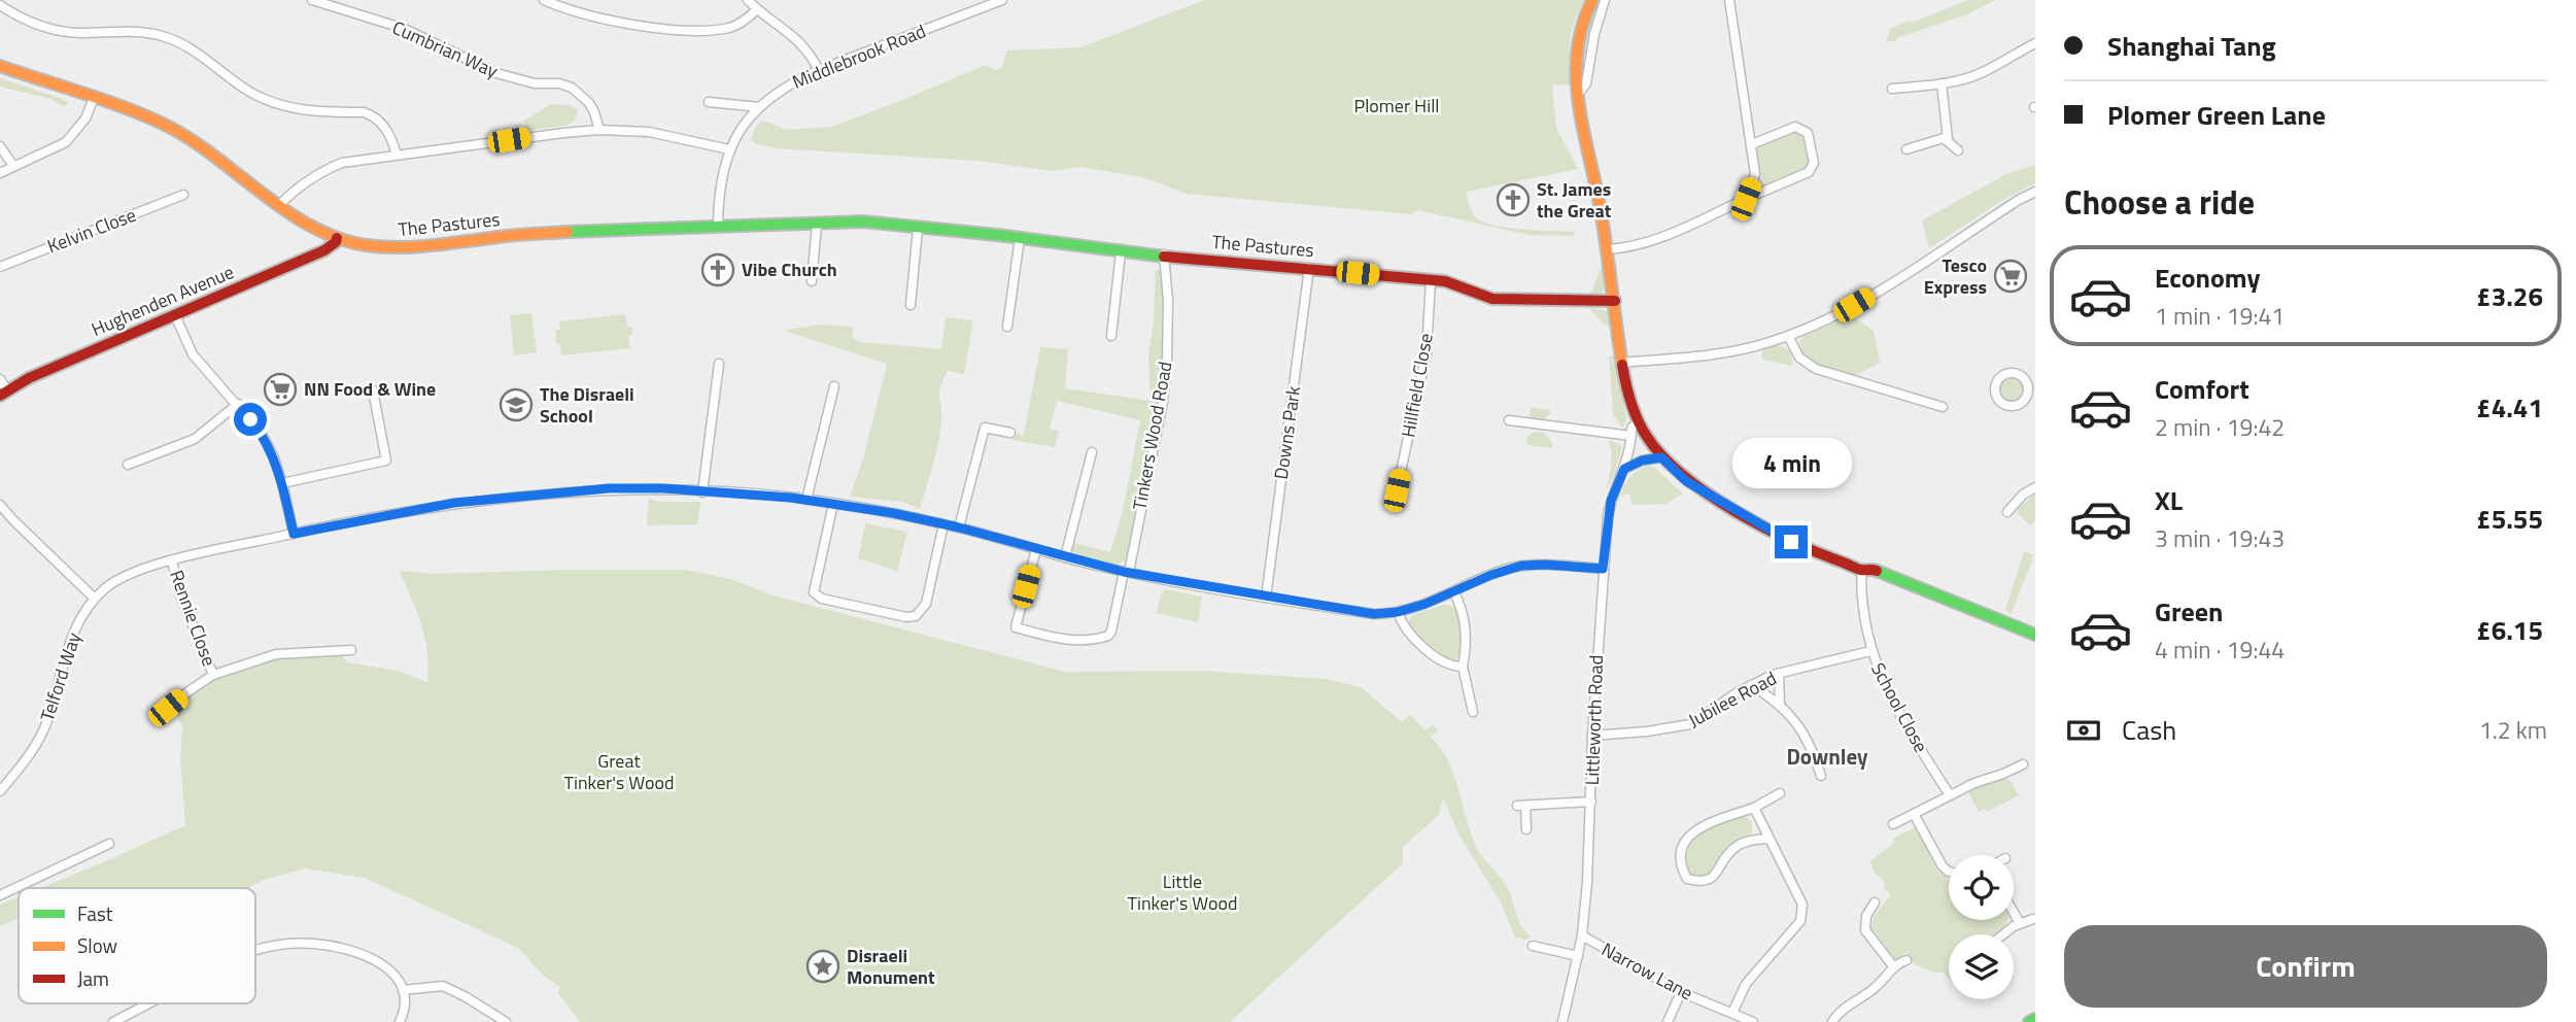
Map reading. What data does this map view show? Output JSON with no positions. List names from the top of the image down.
{
  "streets": {
    "street": [
      "Cumbrian Way",
      "Middlebrook Road",
      "The Pastures",
      "Kelvin Close",
      "Hughenden Avenue",
      "Hillfield Close",
      "Downs Park",
      "Tinkers Wood Road",
      "Rennie Close",
      "Telford Way",
      "Jubilee Road",
      "School Close",
      "Littleworth Road",
      "Narrow Lane"
    ]
  },
  "crossings": [
    ["Middlebrook Road", "The Pastures"],
    ["The Pastures", "Hughenden Avenue"],
    ["The Pastures", "Hillfield Close"],
    ["The Pastures", "Downs Park"],
    ["The Pastures", "Tinkers Wood Road"],
    ["Downs Park", "Telford Way"],
    ["Tinkers Wood Road", "Telford Way"],
    ["Rennie Close", "Telford Way"],
    ["Telford Way", "Littleworth Road"],
    ["Jubilee Road", "School Close"],
    ["Jubilee Road", "Littleworth Road"],
    ["Littleworth Road", "Narrow Lane"]
  ],
  "districts": ["Downley"],
  "parks": ["Plomer Hill", "Great Tinker's Wood", "Little Tinker's Wood"],
  "places": {
    "church": ["St. James the Great", "Vibe Church"],
    "supermarket": ["Tesco Express", "NN Food & Wine"],
    "school or university": ["The Disraeli School"],
    "place": ["Disraeli Monument"]
  },
  "legend": ["Fast", "Slow", "Jam"],
  "page": {
    "banner": ["Shanghai Tang", "Plomer Green Lane"],
    "heading": "Choose a ride",
    "list": [
      {
        "name": "Economy",
        "note": "1 min · 19:41",
        "value": "£3.26"
      },
      {
        "name": "Comfort",
        "note": "2 min · 19:42",
        "value": "£4.41"
      },
      {
        "name": "XL",
        "note": "3 min · 19:43",
        "value": "£5.55"
      },
      {
        "name": "Green",
        "note": "4 min · 19:44",
        "value": "£6.15"
      }
    ],
    "bubble": "4 min",
    "pay": ["Cash", "1.2 km"],
    "buttons": "Confirm"
  }
}
